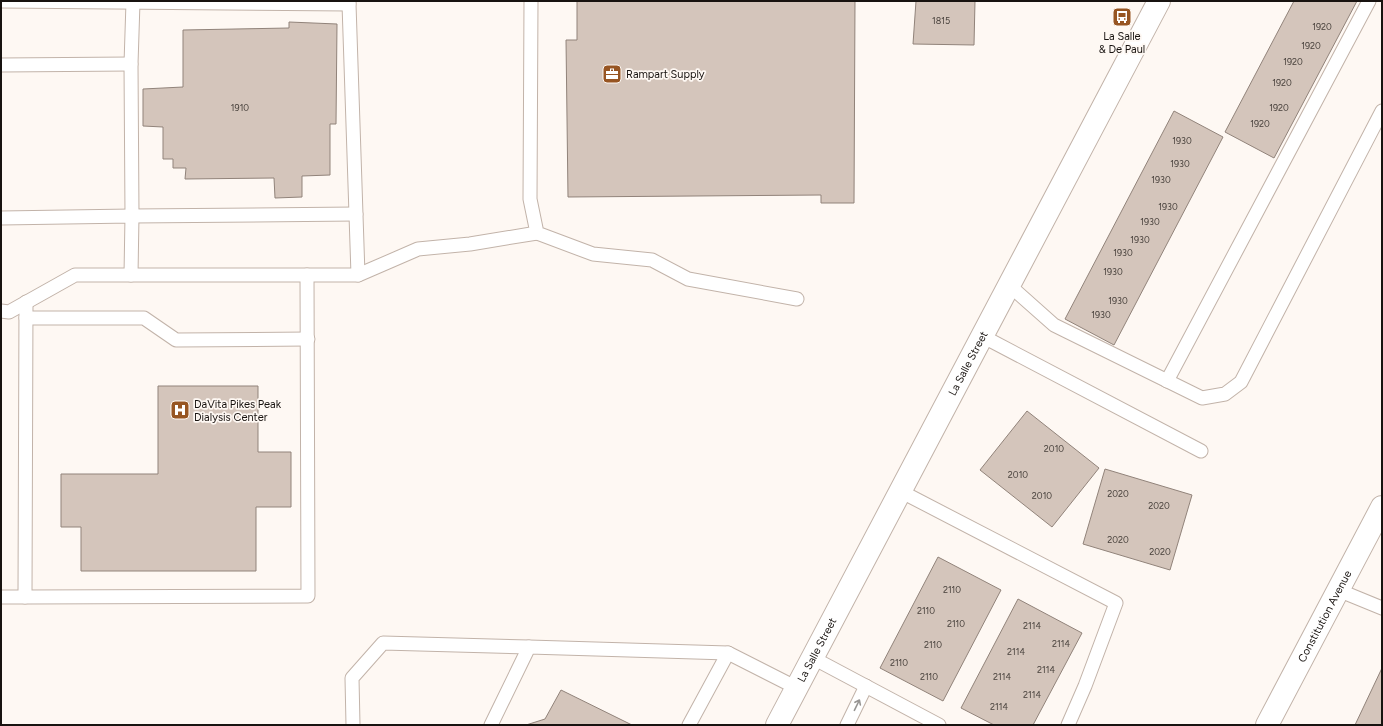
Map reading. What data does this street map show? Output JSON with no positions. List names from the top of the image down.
{
  "streets": {
    "street": ["La Salle Street", "Constitution Avenue"]
  },
  "places": {
    "bus stop": ["La Salle & De Paul"],
    "office": ["Rampart Supply"],
    "hospital": ["DaVita Pikes Peak Dialysis Center"]
  },
  "house_numbers": [
    "1815",
    "1920",
    "1920",
    "1920",
    "1920",
    "1910",
    "1920",
    "1920",
    "1930",
    "1930",
    "1930",
    "1930",
    "1930",
    "1930",
    "1930",
    "1930",
    "1930",
    "1930",
    "2010",
    "2010",
    "2020",
    "2010",
    "2020",
    "2020",
    "2020",
    "2110",
    "2110",
    "2110",
    "2114",
    "2114",
    "2110",
    "2114",
    "2110",
    "2114",
    "2110",
    "2114",
    "2114",
    "2114"
  ]
}
